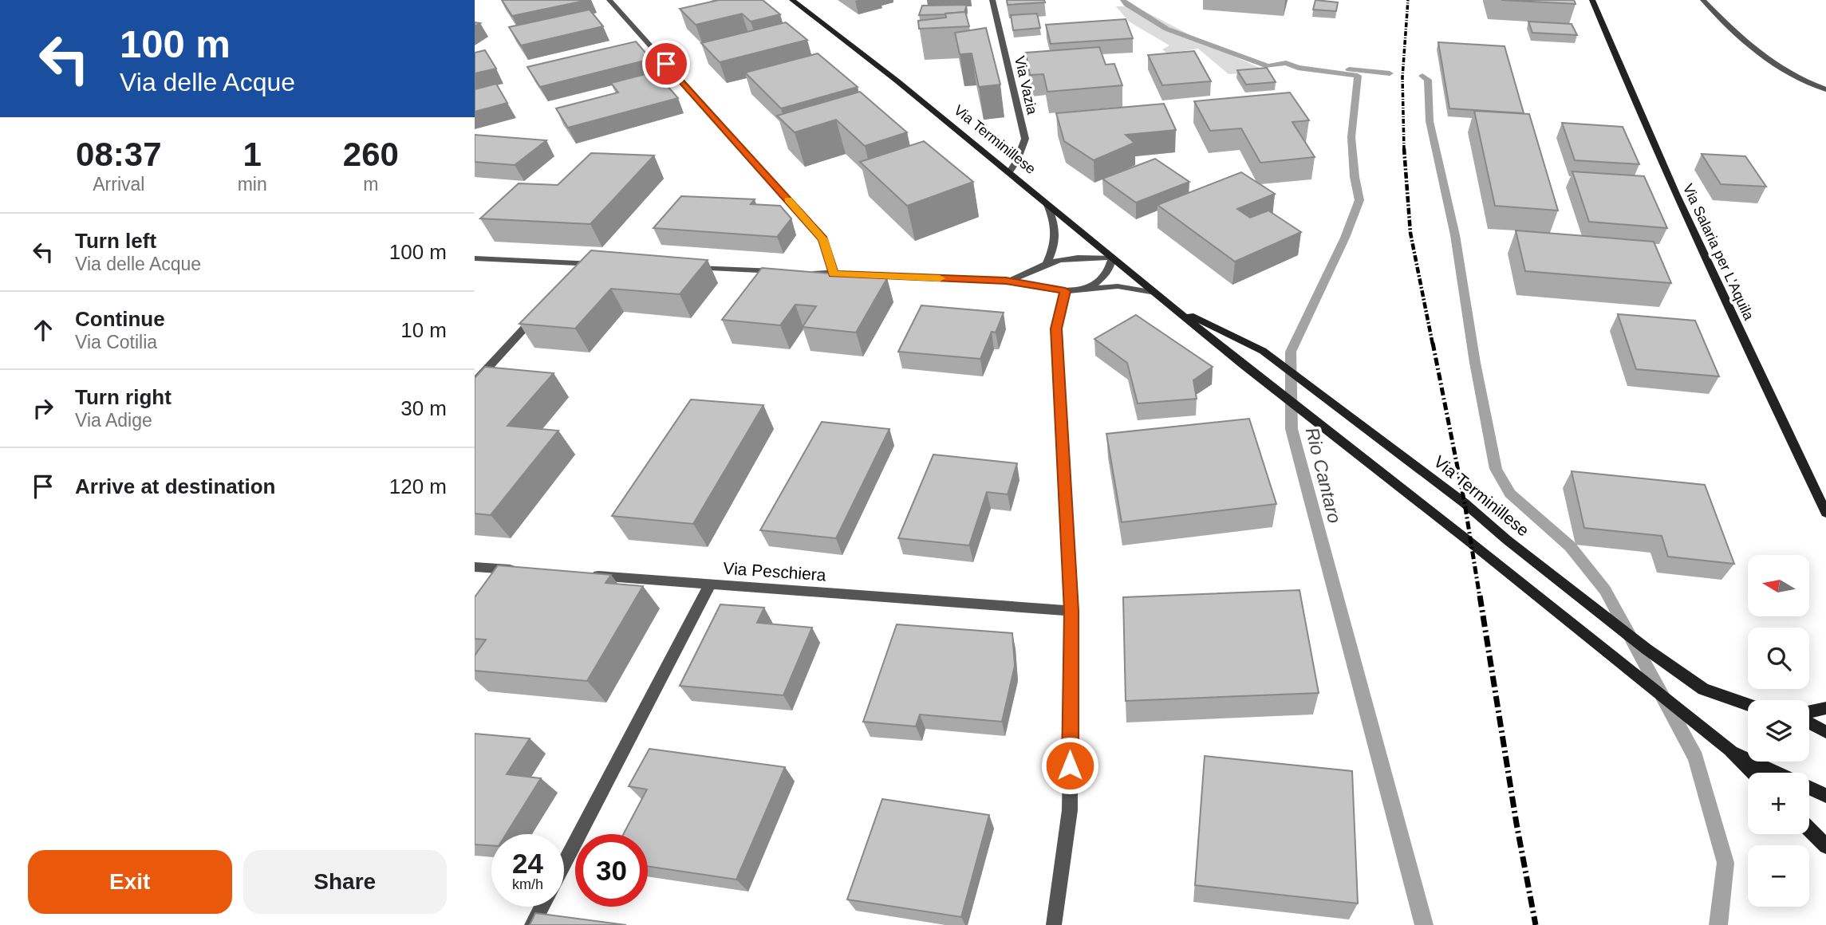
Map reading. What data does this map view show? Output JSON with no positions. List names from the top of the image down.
{
  "streets": {
    "main road": ["Via Terminillese", "Via Salaria per L'Aquila"],
    "street": ["Via Vazia", "Via Peschiera"]
  },
  "crossings": [
    ["Via Vazia", "Via Terminillese"]
  ],
  "water": ["Rio Cantaro"],
  "north": "left",
  "page": {
    "turn": ["100 m", "Via delle Acque"],
    "eta": [
      "08:37",
      "Arrival",
      "1",
      "min",
      "260",
      "m"
    ],
    "list": [
      {
        "name": "Turn left",
        "note": "Via delle Acque",
        "value": "100 m"
      },
      {
        "name": "Continue",
        "note": "Via Cotilia",
        "value": "10 m"
      },
      {
        "name": "Turn right",
        "note": "Via Adige",
        "value": "30 m"
      },
      {
        "name": "Arrive at destination",
        "value": "120 m"
      }
    ],
    "map_buttons": ["+", "−"],
    "speed": "24 km/h",
    "limit": "30",
    "buttons": ["Exit", "Share"]
  }
}
